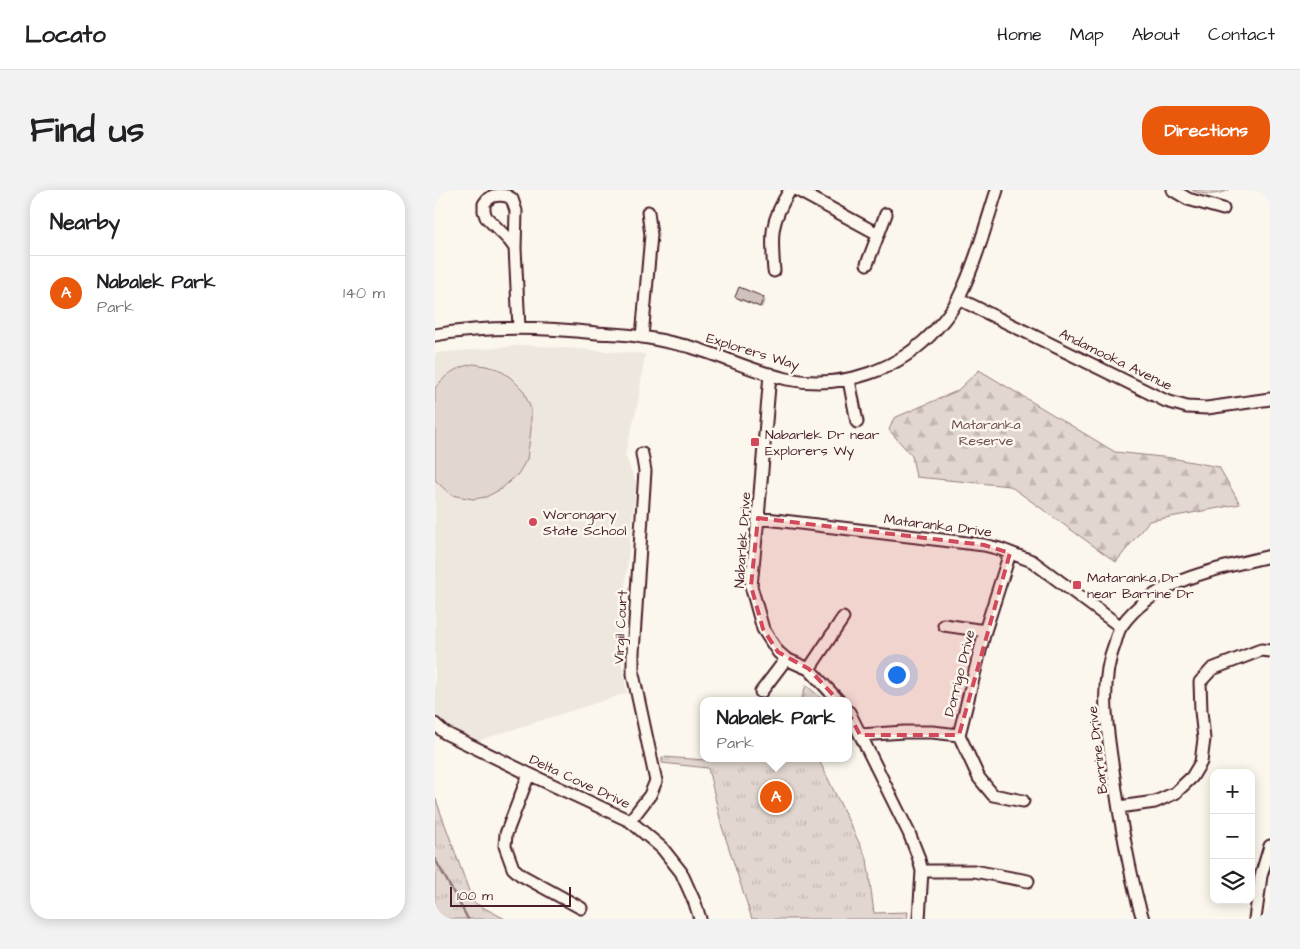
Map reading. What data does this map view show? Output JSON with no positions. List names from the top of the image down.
{
  "streets": {
    "street": [
      "Explorers Way",
      "Andamooka Avenue",
      "Mataranka Drive",
      "Nabarlek Drive",
      "Virgil Court",
      "Dorrigo Drive",
      "Barrine Drive",
      "Delta Cove Drive"
    ]
  },
  "crossings": [
    ["Explorers Way", "Andamooka Avenue"],
    ["Explorers Way", "Nabarlek Drive"],
    ["Mataranka Drive", "Nabarlek Drive"],
    ["Mataranka Drive", "Dorrigo Drive"],
    ["Mataranka Drive", "Barrine Drive"],
    ["Virgil Court", "Delta Cove Drive"]
  ],
  "parks": ["Mataranka Reserve"],
  "places": {
    "transit": ["Nabarlek Dr near Explorers Wy", "Mataranka Dr near Barrine Dr"],
    "other": ["Worongary State School"]
  },
  "scale_bar": "100 m",
  "page": {
    "header": "Locato",
    "nav": [
      "Home",
      "Map",
      "About",
      "Contact"
    ],
    "title": "Find us",
    "buttons": "Directions",
    "heading": "Nearby",
    "list": [
      {
        "mark": "A",
        "name": "Nabalek Park",
        "note": "Park",
        "value": "140 m"
      }
    ],
    "popup": ["Nabalek Park", "Park"],
    "map_buttons": ["+", "−"],
    "pins": "A",
    "scale": "100 m"
  }
}
